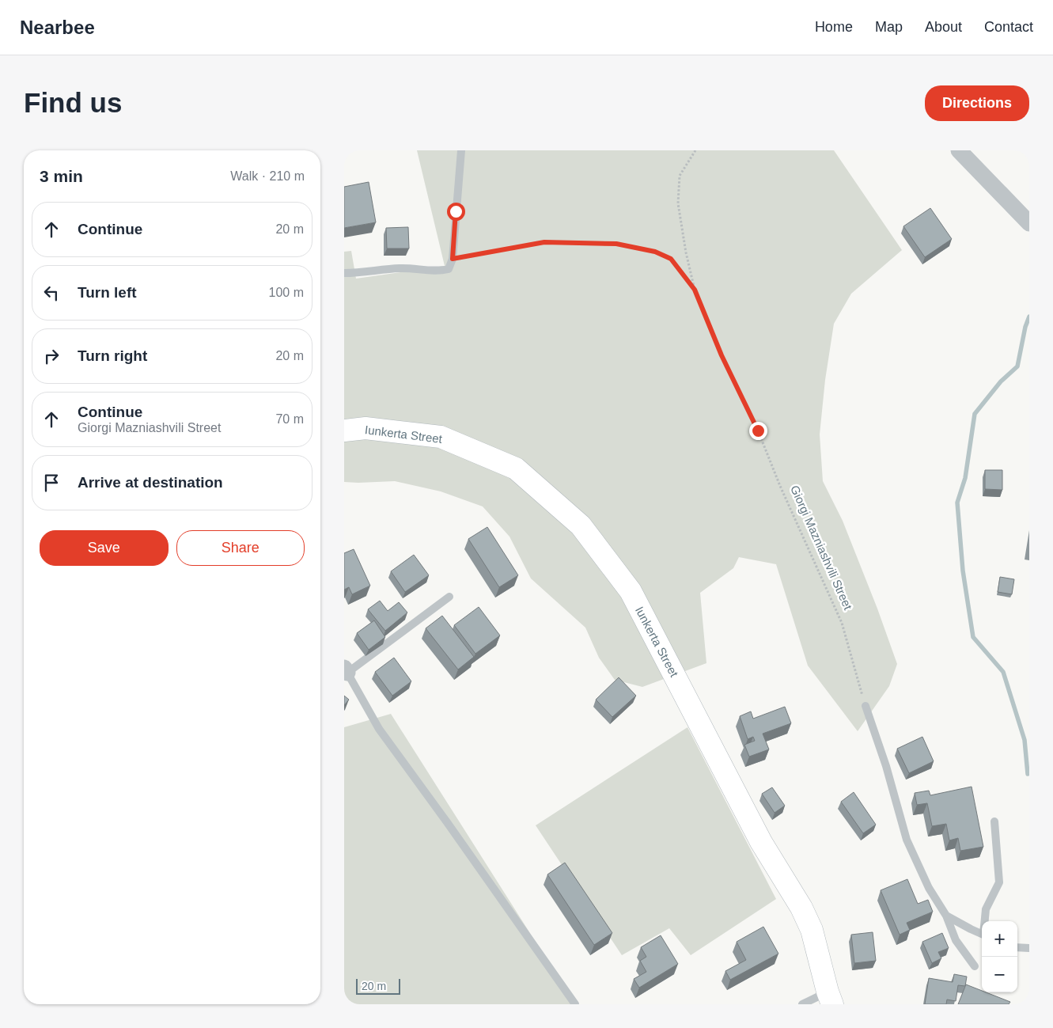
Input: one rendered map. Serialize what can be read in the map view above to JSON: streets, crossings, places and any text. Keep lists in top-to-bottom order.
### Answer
{
  "streets": {
    "main road": ["Iunkerta Street"],
    "path": ["Giorgi Mazniashvili Street"]
  },
  "scale_bar": "20 m",
  "page": {
    "header": "Nearbee",
    "nav": [
      "Home",
      "Map",
      "About",
      "Contact"
    ],
    "buttons": [
      "Directions",
      ["Save", "Share"]
    ],
    "title": "Find us",
    "heading": ["3 min", "Walk · 210 m"],
    "list": [
      ["Continue", "20 m"],
      ["Turn left", "100 m"],
      ["Turn right", "20 m"],
      ["Continue", "Giorgi Mazniashvili Street", "70 m"],
      "Arrive at destination"
    ],
    "map_buttons": ["+", "−"],
    "scale": "20 m"
  }
}
